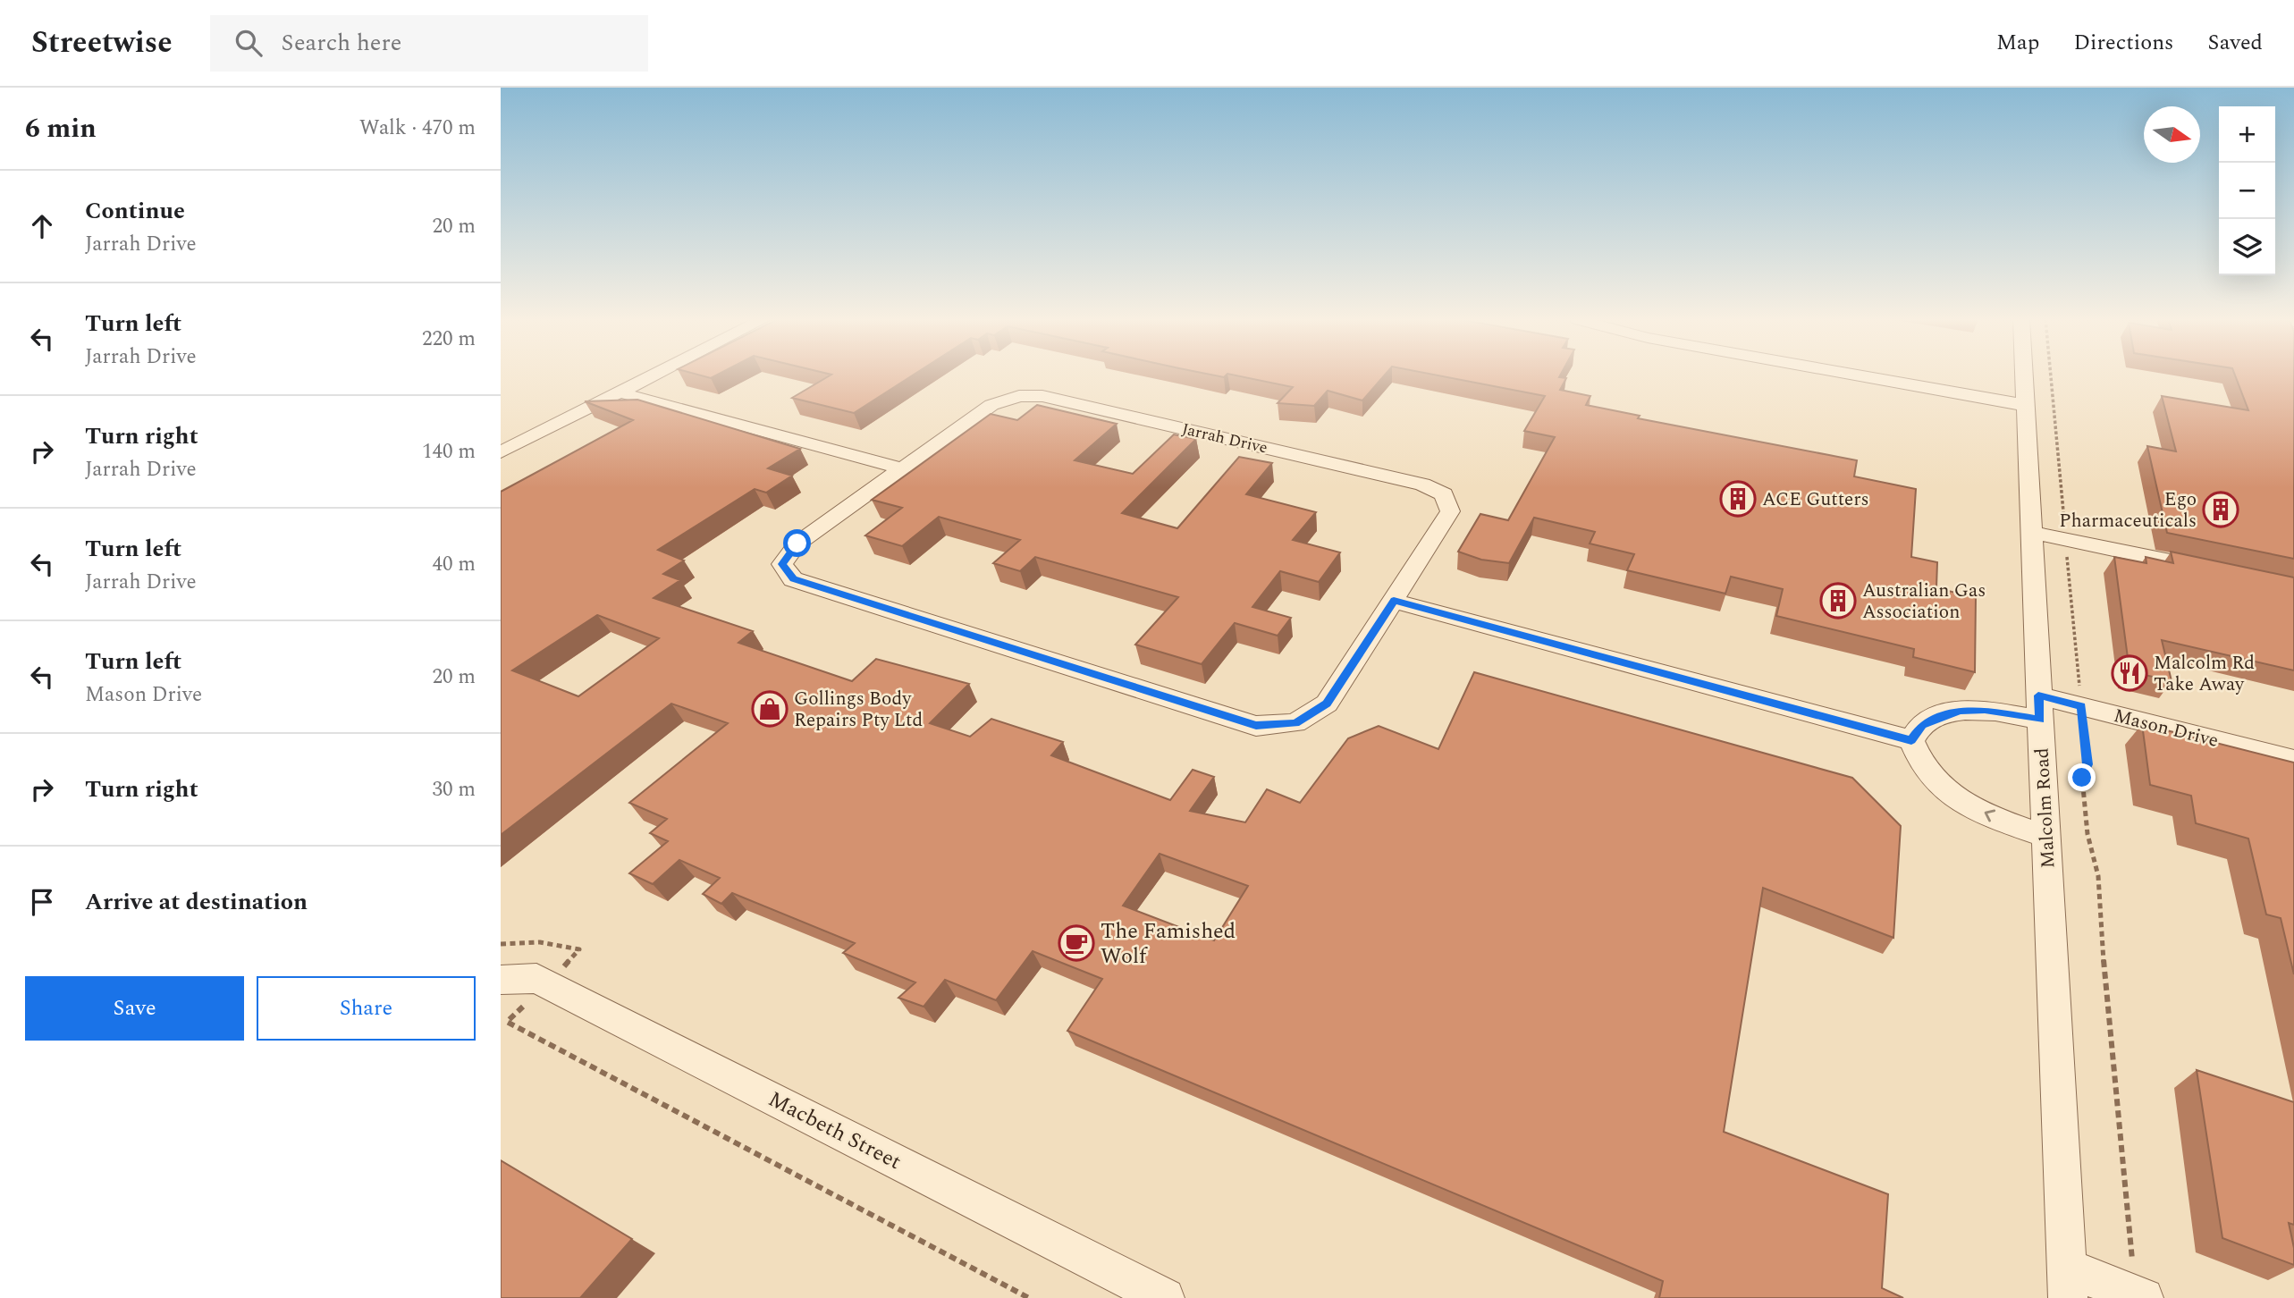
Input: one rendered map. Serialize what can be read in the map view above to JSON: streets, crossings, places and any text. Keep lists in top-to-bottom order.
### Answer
{
  "streets": {
    "street": [
      "Jarrah Drive",
      "Mason Drive",
      "Malcolm Road",
      "Macbeth Street"
    ]
  },
  "crossings": [
    ["Mason Drive", "Malcolm Road"]
  ],
  "places": {
    "building": ["ACE Gutters", "Ego Pharmaceuticals", "Australian Gas Association"],
    "restaurant": ["Malcolm Rd Take Away"],
    "shop": ["Gollings Body Repairs Pty Ltd"],
    "cafe": ["The Famished Wolf"]
  },
  "north": "right",
  "page": {
    "header": "Streetwise",
    "search": "Search here",
    "nav": ["Map", "Directions", "Saved"],
    "heading": ["6 min", "Walk · 470 m"],
    "map_buttons": ["+", "−"],
    "list": [
      ["Continue", "Jarrah Drive", "20 m"],
      ["Turn left", "Jarrah Drive", "220 m"],
      ["Turn right", "Jarrah Drive", "140 m"],
      ["Turn left", "Jarrah Drive", "40 m"],
      ["Turn left", "Mason Drive", "20 m"],
      ["Turn right", "30 m"],
      "Arrive at destination"
    ],
    "buttons": ["Save", "Share"]
  }
}
